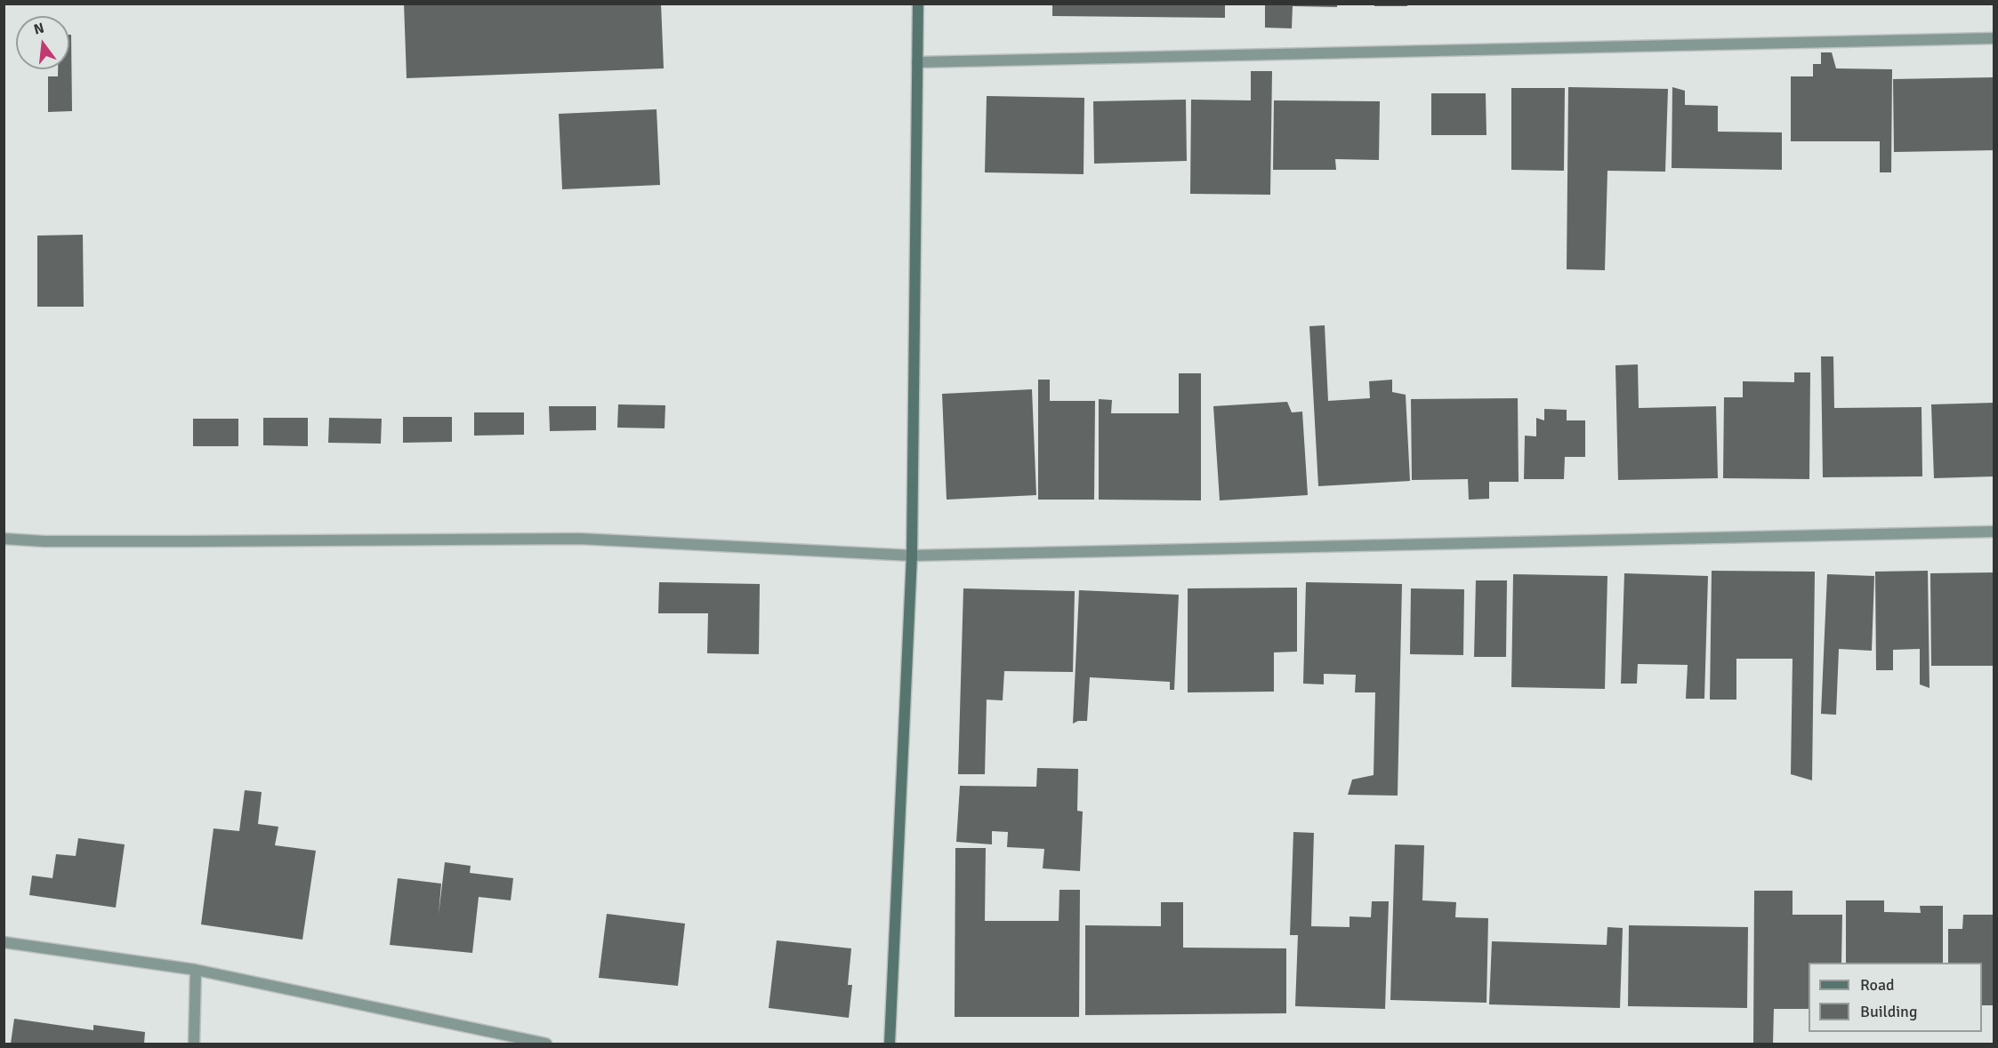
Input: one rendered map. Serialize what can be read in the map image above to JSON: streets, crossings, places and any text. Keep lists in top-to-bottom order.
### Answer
{
  "legend": ["Road", "Building"],
  "north": "top"
}
